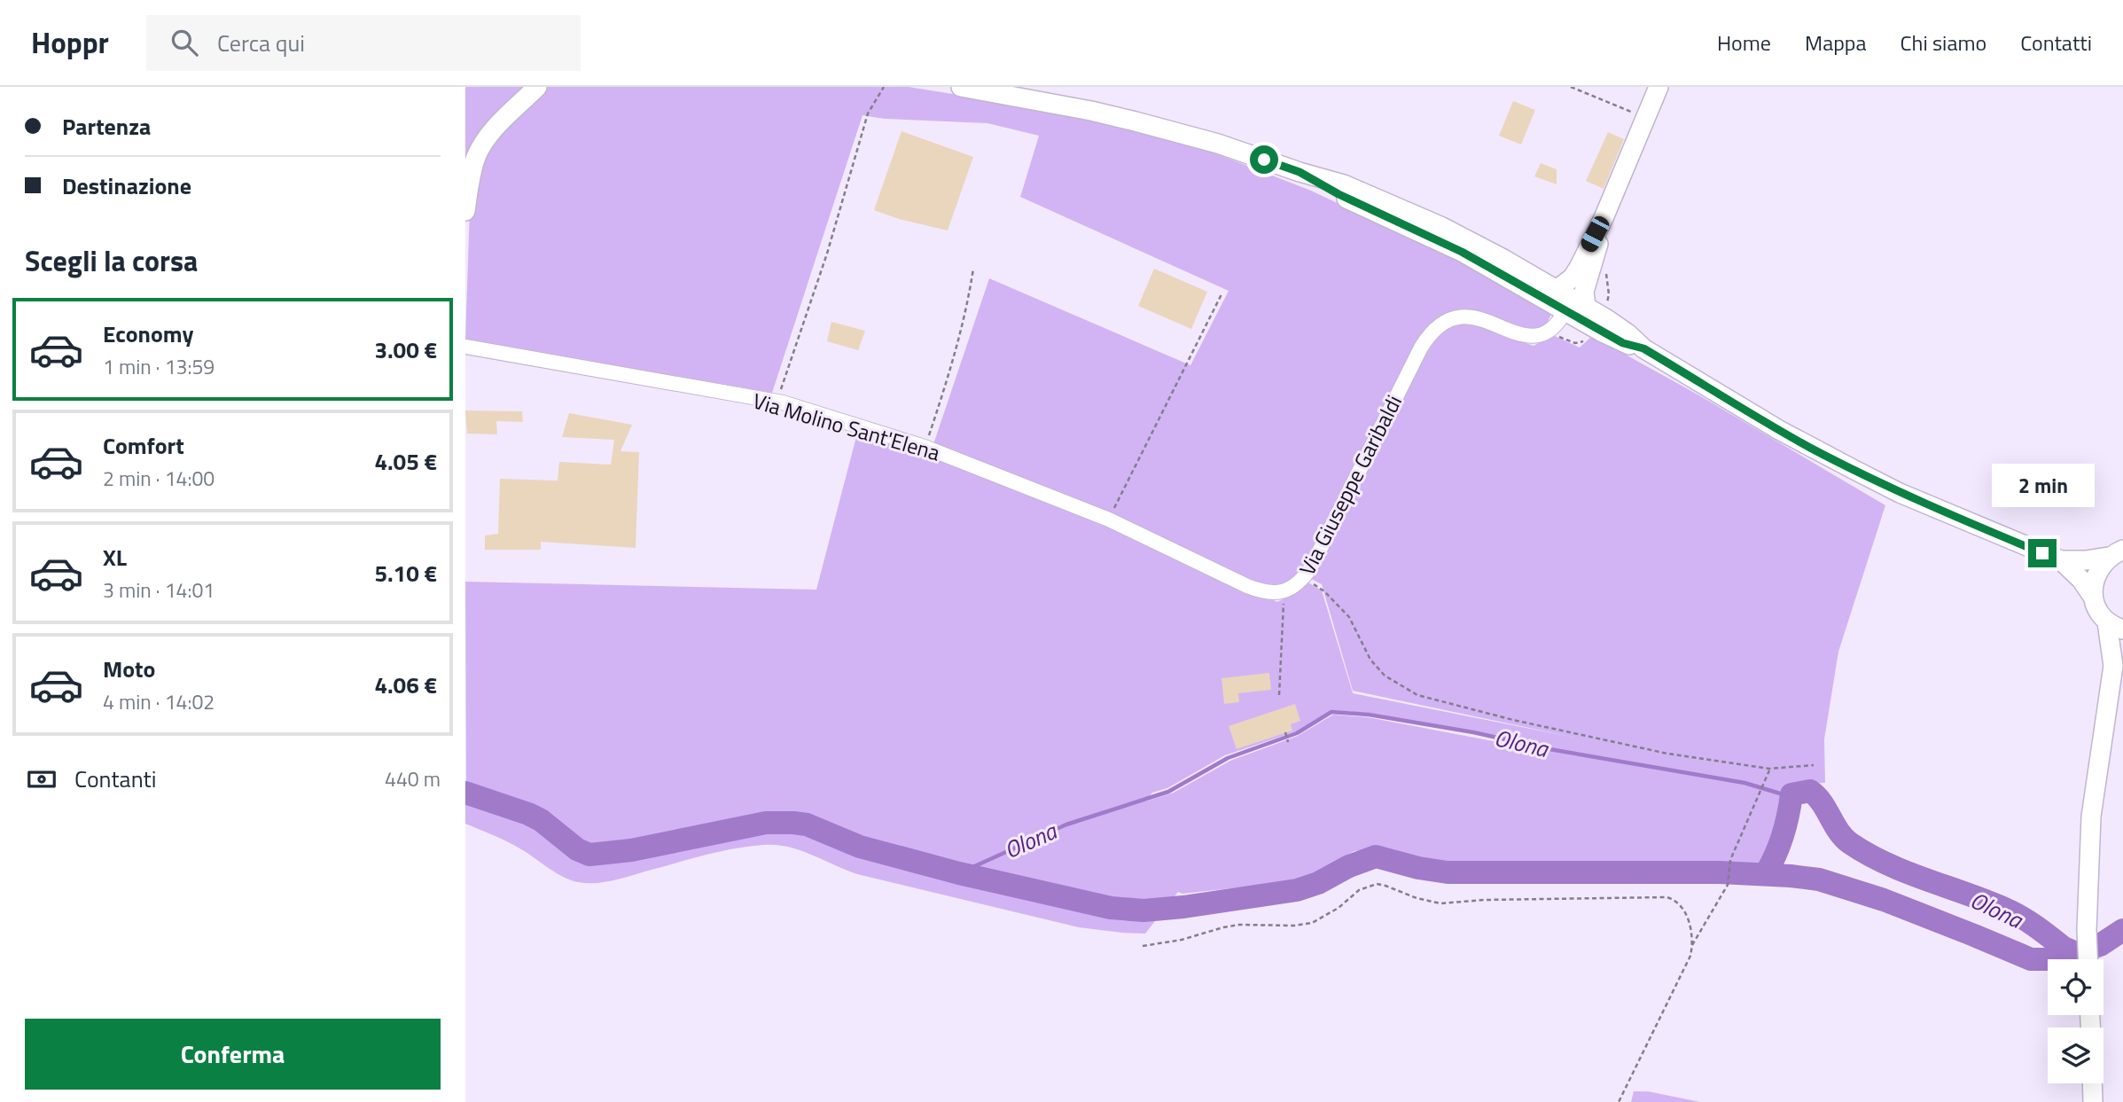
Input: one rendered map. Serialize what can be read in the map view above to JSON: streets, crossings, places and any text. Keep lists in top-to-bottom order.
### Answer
{
  "streets": {
    "street": ["Via Molino Sant'Elena", "Via Giuseppe Garibaldi"]
  },
  "crossings": [
    ["Via Molino Sant'Elena", "Via Giuseppe Garibaldi"]
  ],
  "water": ["Olona"],
  "page": {
    "header": "Hoppr",
    "search": "Cerca qui",
    "nav": [
      "Home",
      "Mappa",
      "Chi siamo",
      "Contatti"
    ],
    "banner": ["Partenza", "Destinazione"],
    "heading": "Scegli la corsa",
    "list": [
      {
        "name": "Economy",
        "note": "1 min · 13:59",
        "value": "3.00 €"
      },
      {
        "name": "Comfort",
        "note": "2 min · 14:00",
        "value": "4.05 €"
      },
      {
        "name": "XL",
        "note": "3 min · 14:01",
        "value": "5.10 €"
      },
      {
        "name": "Moto",
        "note": "4 min · 14:02",
        "value": "4.06 €"
      }
    ],
    "bubble": "2 min",
    "pay": ["Contanti", "440 m"],
    "buttons": "Conferma"
  }
}
